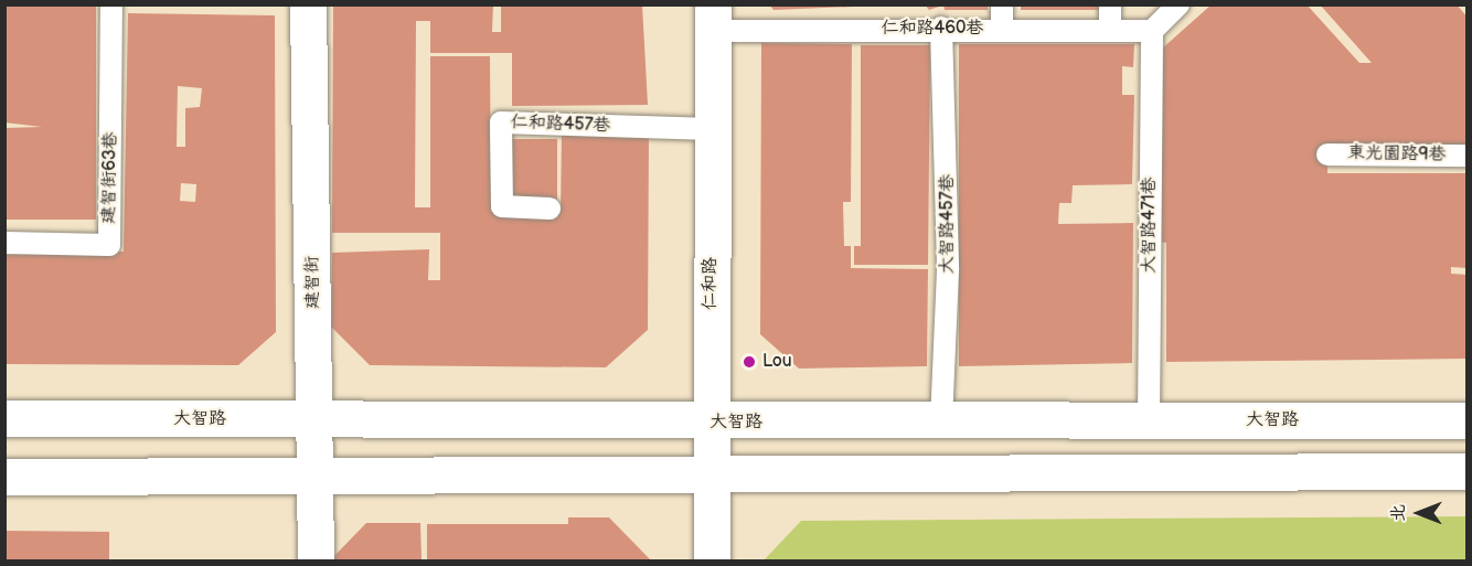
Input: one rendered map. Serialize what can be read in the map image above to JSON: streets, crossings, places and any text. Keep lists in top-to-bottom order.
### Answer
{
  "streets": {
    "street": ["建智街", "仁和路", "大智路"],
    "lane": [
      "仁和路460巷",
      "仁和路457巷",
      "東光園路9巷",
      "建智街63巷",
      "大智路457巷",
      "大智路471巷"
    ]
  },
  "crossings": [
    ["仁和路460巷", "大智路457巷"],
    ["仁和路460巷", "大智路471巷"],
    ["仁和路460巷", "仁和路"],
    ["仁和路457巷", "仁和路"],
    ["大智路457巷", "大智路"],
    ["大智路471巷", "大智路"],
    ["建智街", "大智路"],
    ["仁和路", "大智路"]
  ],
  "places": ["Lou"],
  "north": "left"
}
